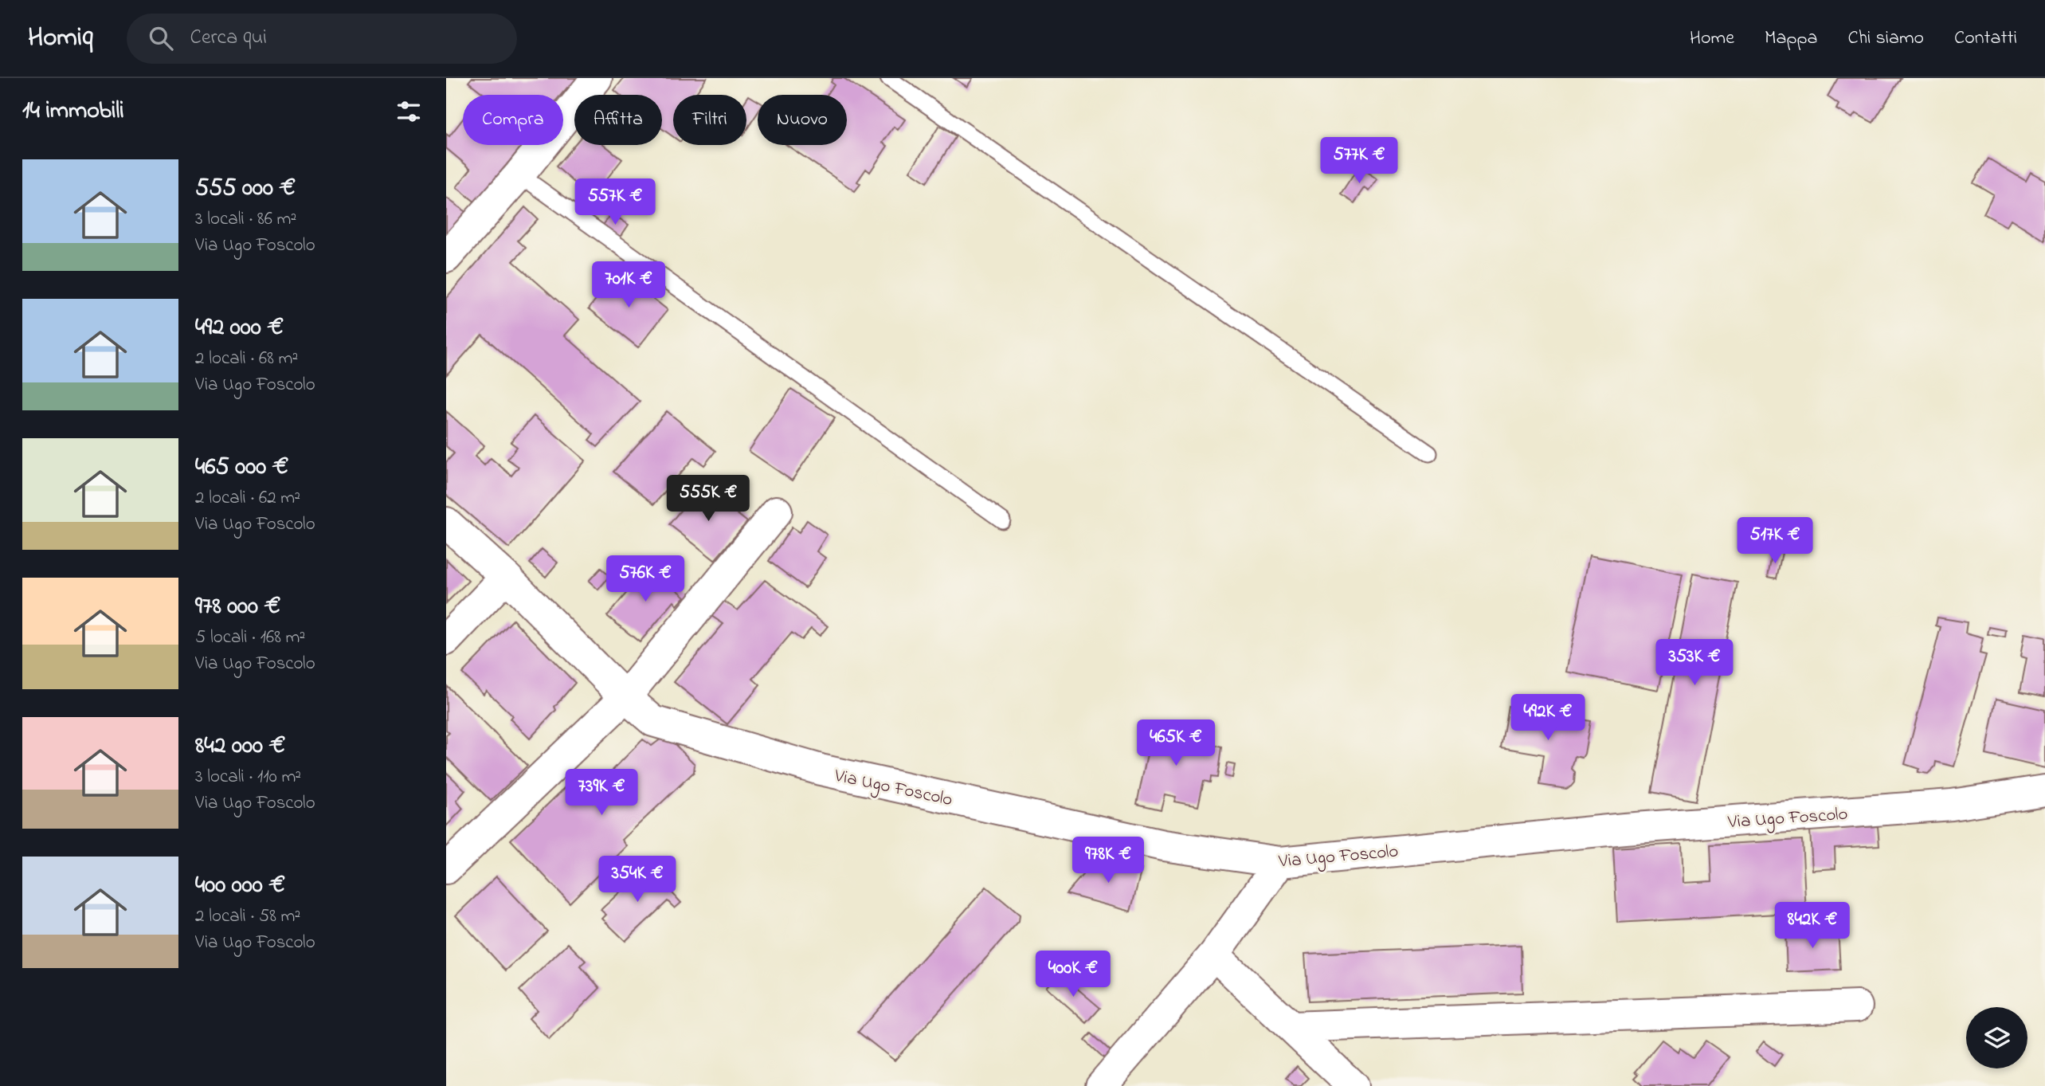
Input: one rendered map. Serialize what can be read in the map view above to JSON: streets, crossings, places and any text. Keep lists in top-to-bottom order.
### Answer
{
  "streets": {
    "street": ["Via Ugo Foscolo"]
  },
  "page": {
    "header": "Homiq",
    "search": "Cerca qui",
    "nav": [
      "Home",
      "Mappa",
      "Chi siamo",
      "Contatti"
    ],
    "heading": "14 immobili",
    "chip": [
      "Compra",
      "Affitta",
      "Filtri",
      "Nuovo"
    ],
    "price": [
      "577K €",
      "557K €",
      "701K €",
      "555K €",
      "517K €",
      "576K €",
      "353K €",
      "492K €",
      "465K €",
      "739K €",
      "978K €",
      "354K €",
      "842K €",
      "400K €"
    ],
    "list": [
      {
        "name": "555 000 €",
        "note": "3 locali · 86 m² · Via Ugo Foscolo"
      },
      {
        "name": "492 000 €",
        "note": "2 locali · 68 m² · Via Ugo Foscolo"
      },
      {
        "name": "465 000 €",
        "note": "2 locali · 62 m² · Via Ugo Foscolo"
      },
      {
        "name": "978 000 €",
        "note": "5 locali · 168 m² · Via Ugo Foscolo"
      },
      {
        "name": "842 000 €",
        "note": "3 locali · 110 m² · Via Ugo Foscolo"
      },
      {
        "name": "400 000 €",
        "note": "2 locali · 58 m² · Via Ugo Foscolo"
      }
    ]
  }
}
